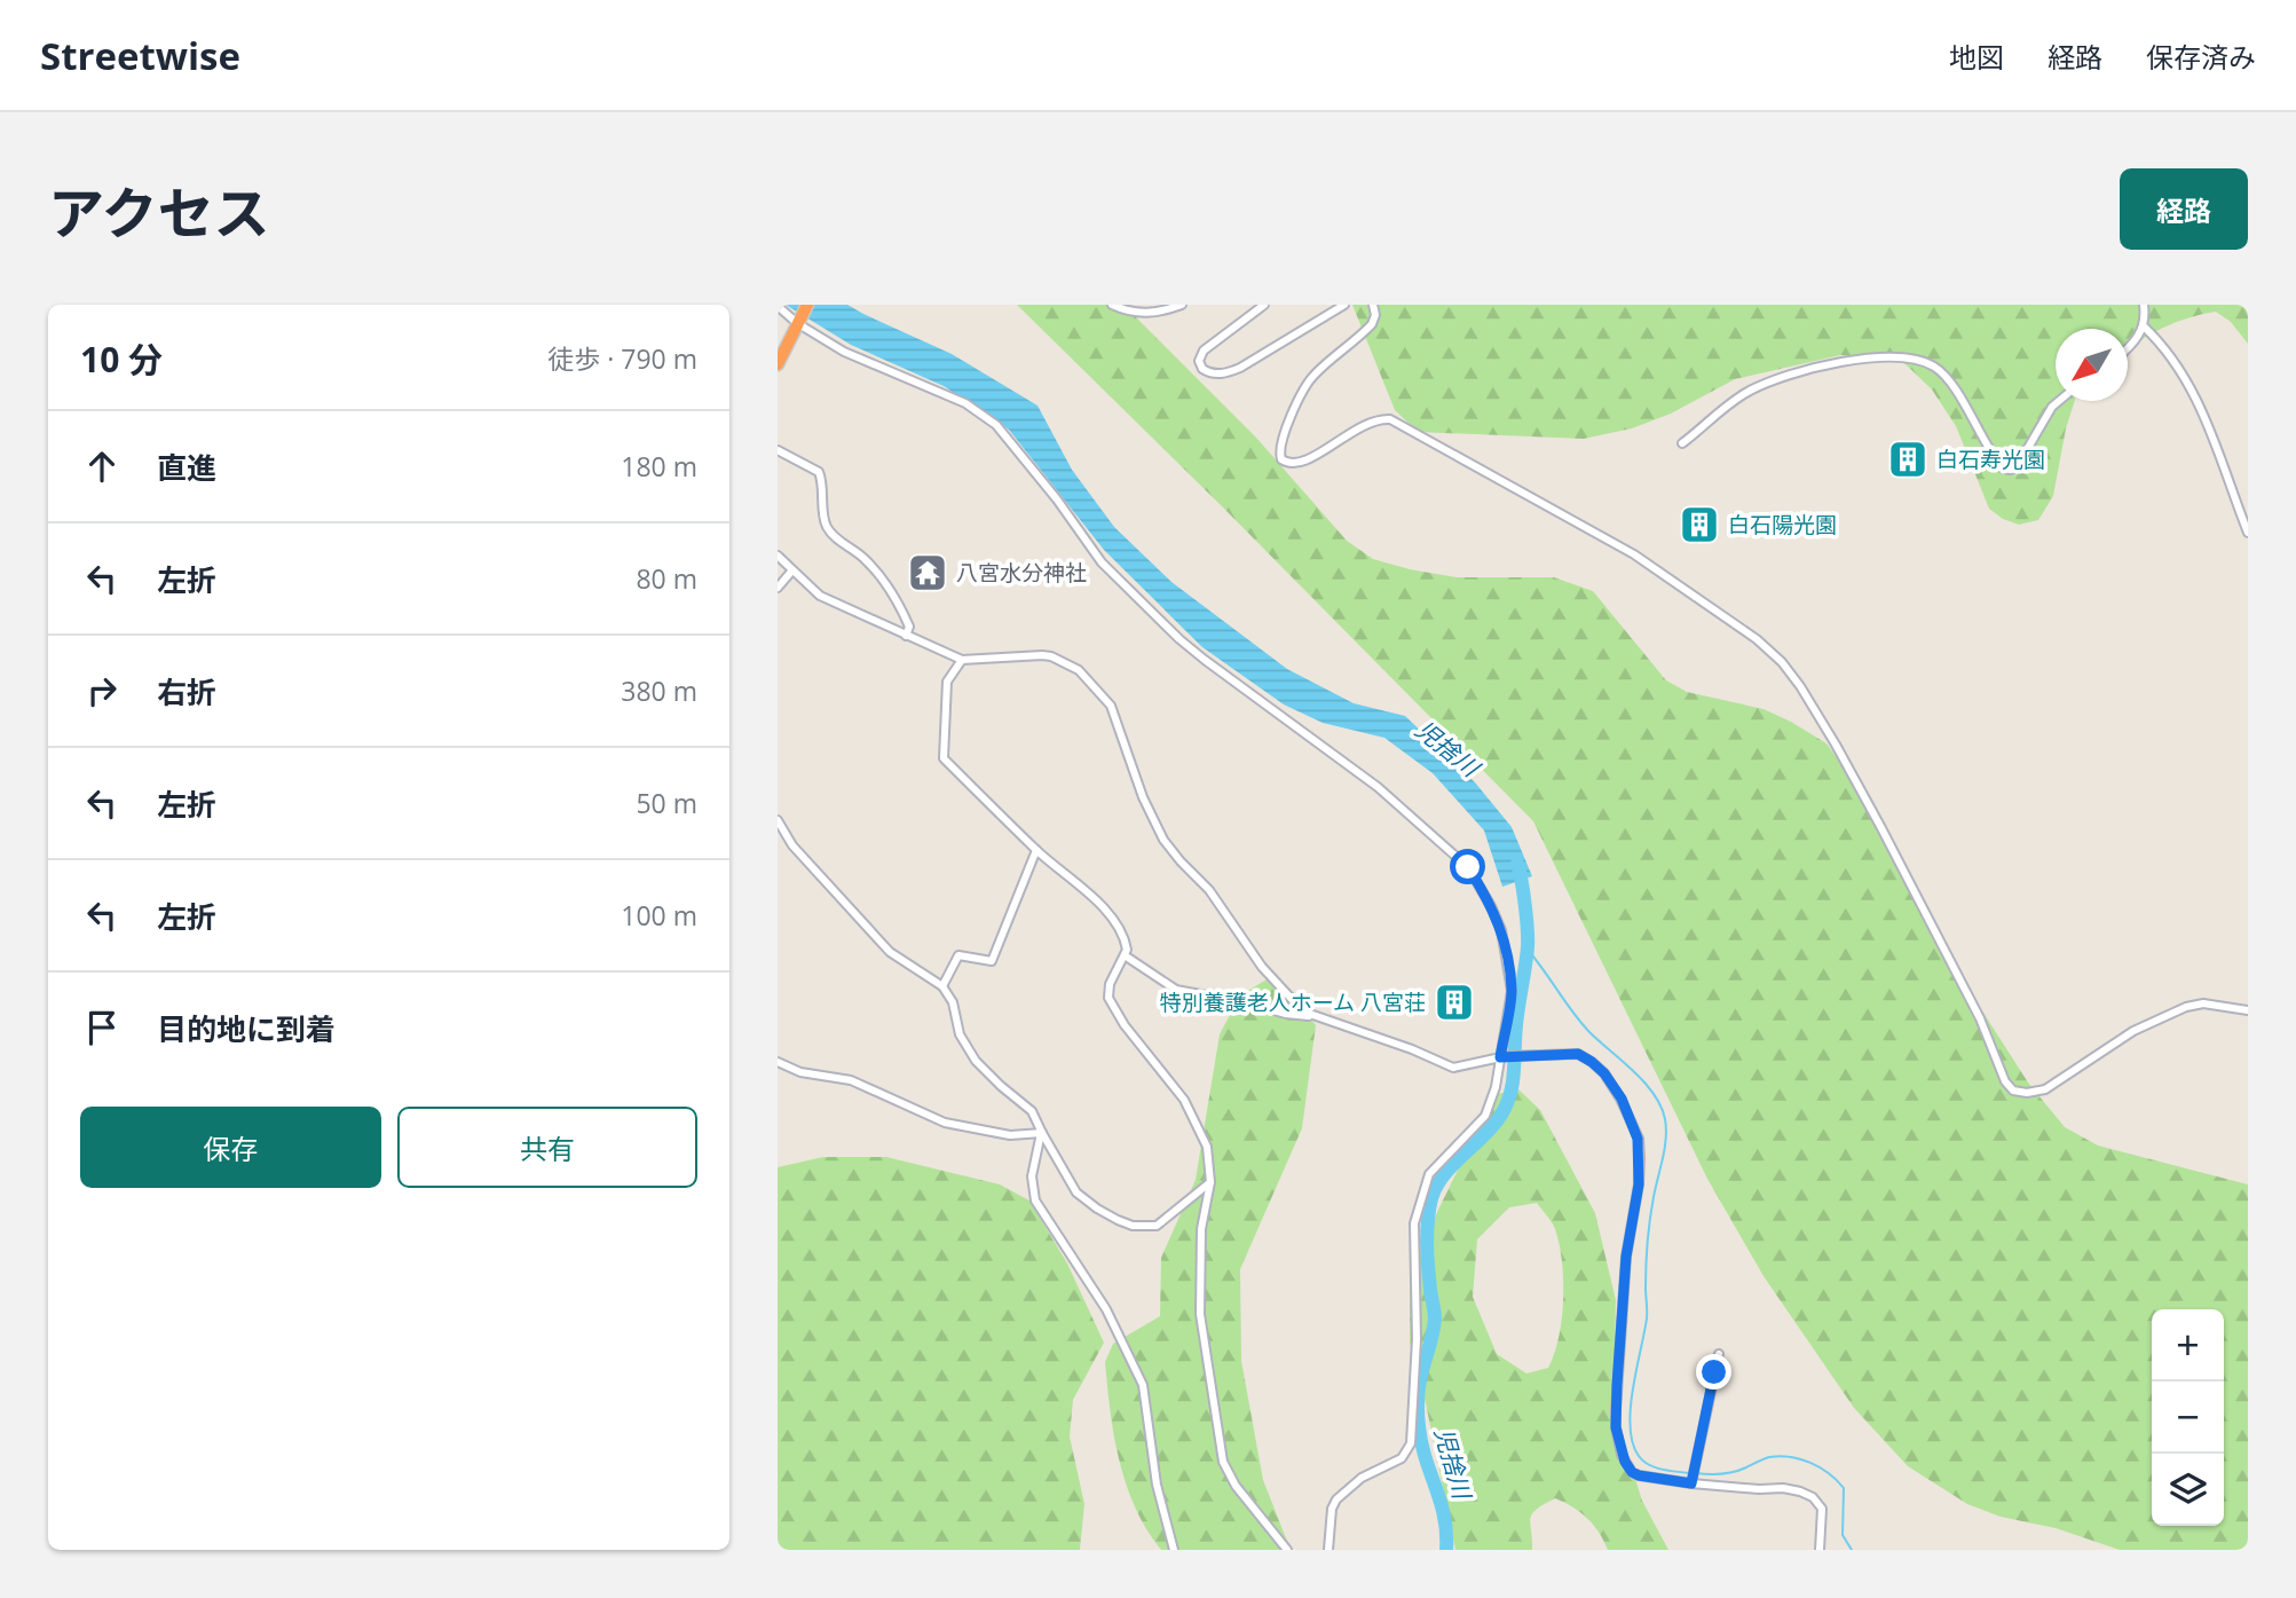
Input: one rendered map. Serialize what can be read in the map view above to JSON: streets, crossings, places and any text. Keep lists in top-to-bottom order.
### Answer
{
  "water": ["児捨川"],
  "places": {
    "building": ["白石寿光園", "白石陽光園", "特別養護老人ホーム 八宮荘"],
    "temple": ["八宮水分神社"]
  },
  "north": "bottom left",
  "page": {
    "header": "Streetwise",
    "nav": ["地図", "経路", "保存済み"],
    "title": "アクセス",
    "buttons": [
      "経路",
      ["保存", "共有"]
    ],
    "heading": ["10 分", "徒歩 · 790 m"],
    "list": [
      ["直進", "180 m"],
      ["左折", "80 m"],
      ["右折", "380 m"],
      ["左折", "50 m"],
      ["左折", "100 m"],
      "目的地に到着"
    ],
    "map_buttons": ["+", "−"]
  }
}
